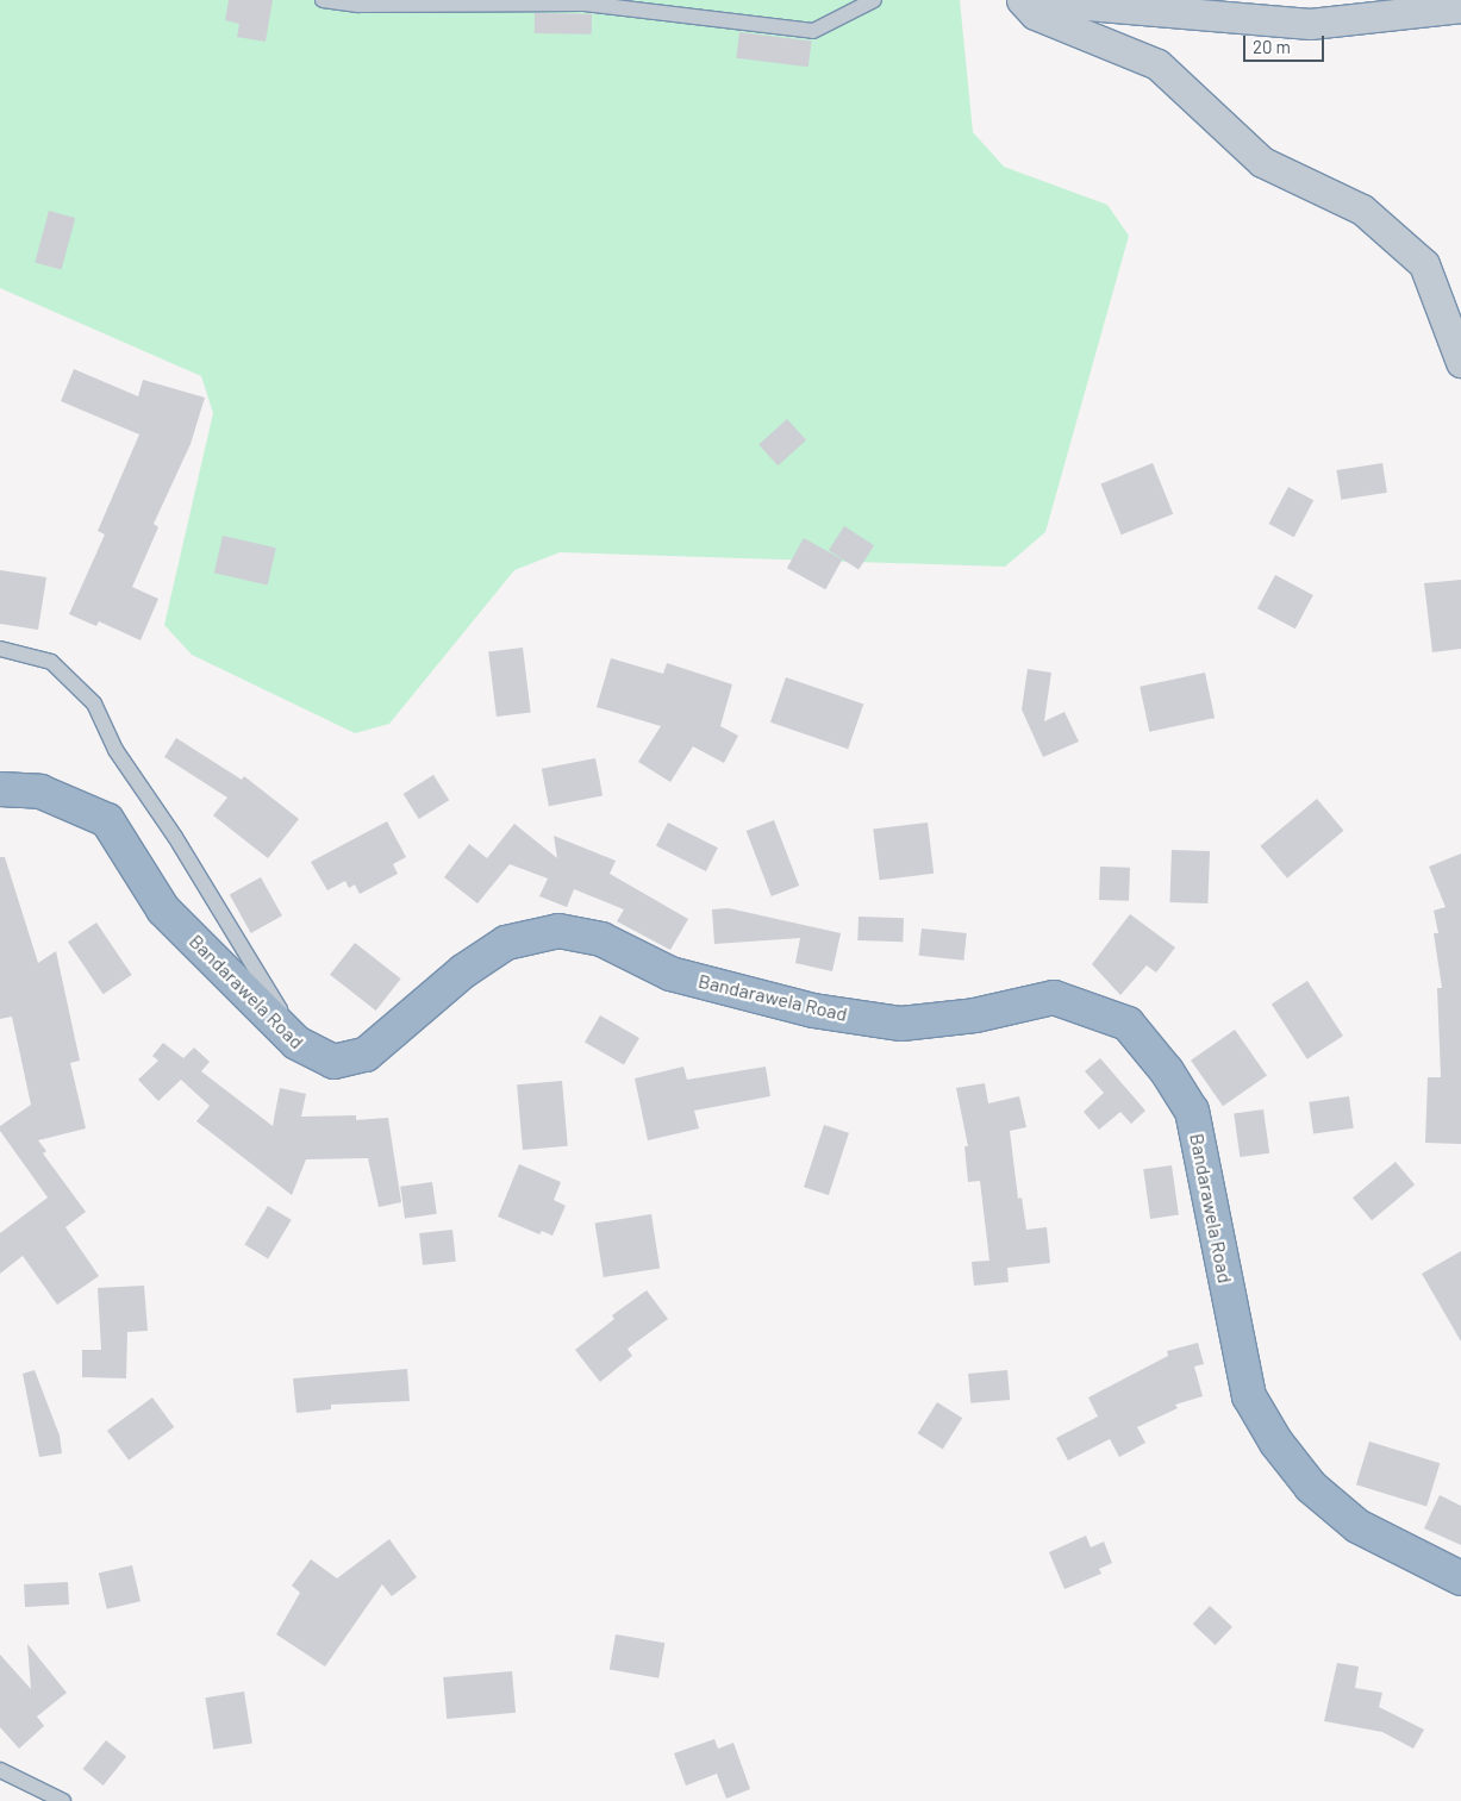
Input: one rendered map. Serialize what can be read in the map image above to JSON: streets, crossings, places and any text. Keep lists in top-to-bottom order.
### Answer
{
  "streets": {
    "highway": ["Bandarawela Road"]
  },
  "scale_bar": "20 m"
}
